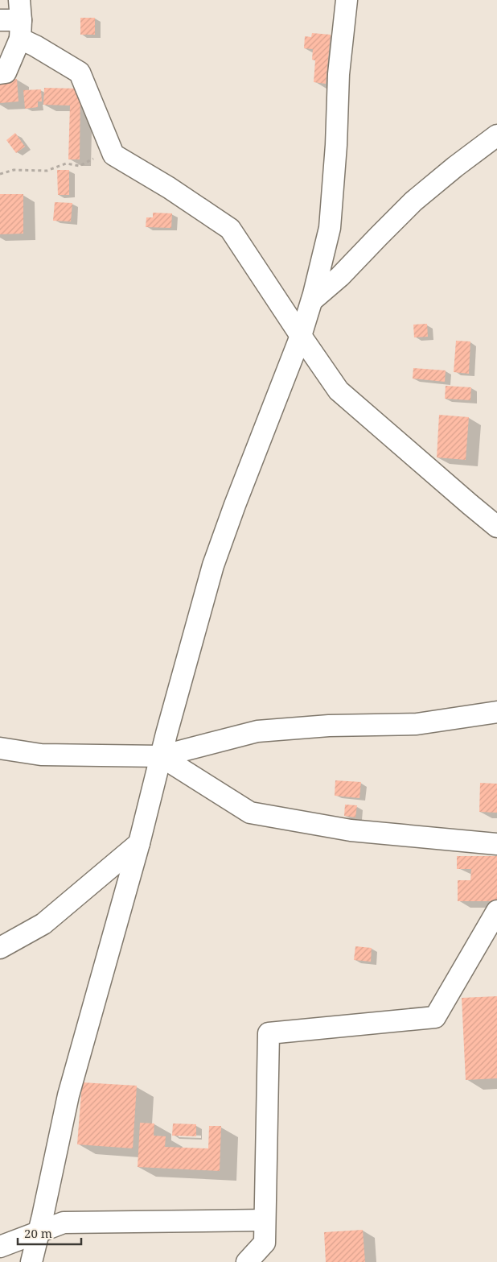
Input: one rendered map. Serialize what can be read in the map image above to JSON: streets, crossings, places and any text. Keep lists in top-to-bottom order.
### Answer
{
  "scale_bar": "20 m"
}
